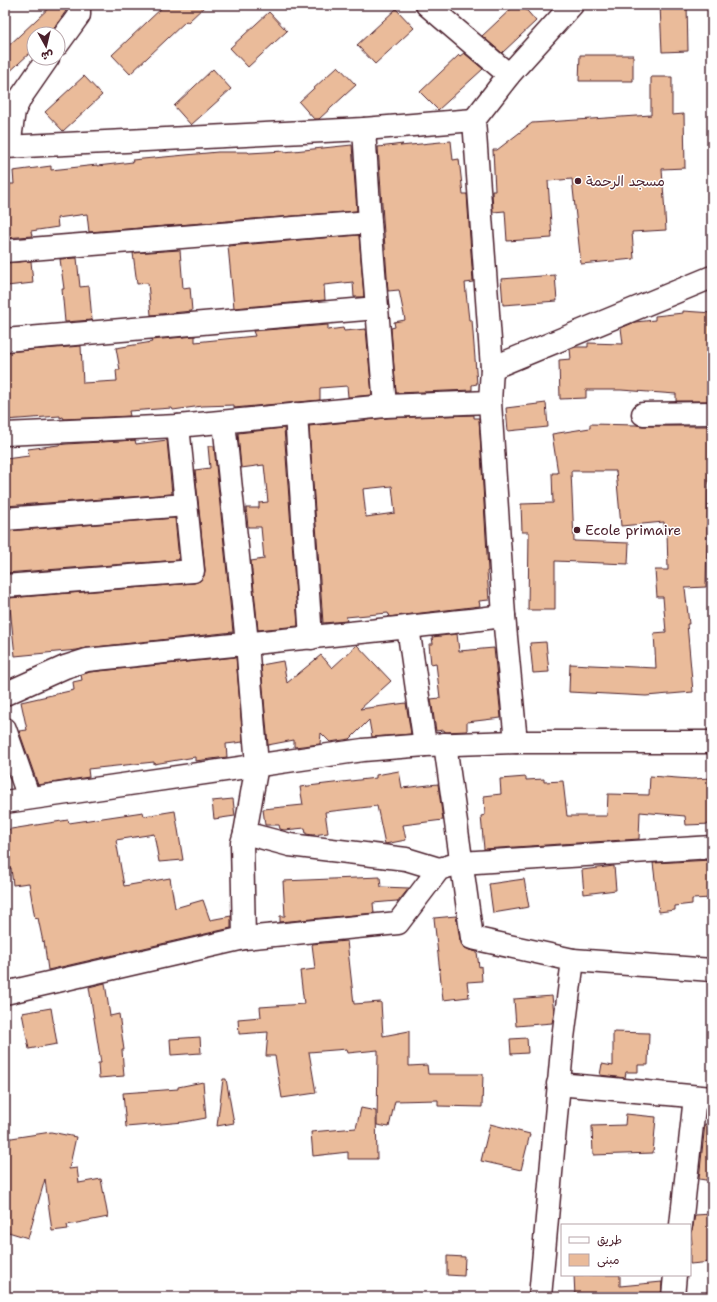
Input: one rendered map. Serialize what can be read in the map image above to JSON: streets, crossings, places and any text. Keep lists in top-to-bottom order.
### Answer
{
  "places": ["مسجد الرحمة", "Ecole primaire"],
  "legend": ["طريق", "مبنى"],
  "north": "bottom"
}
